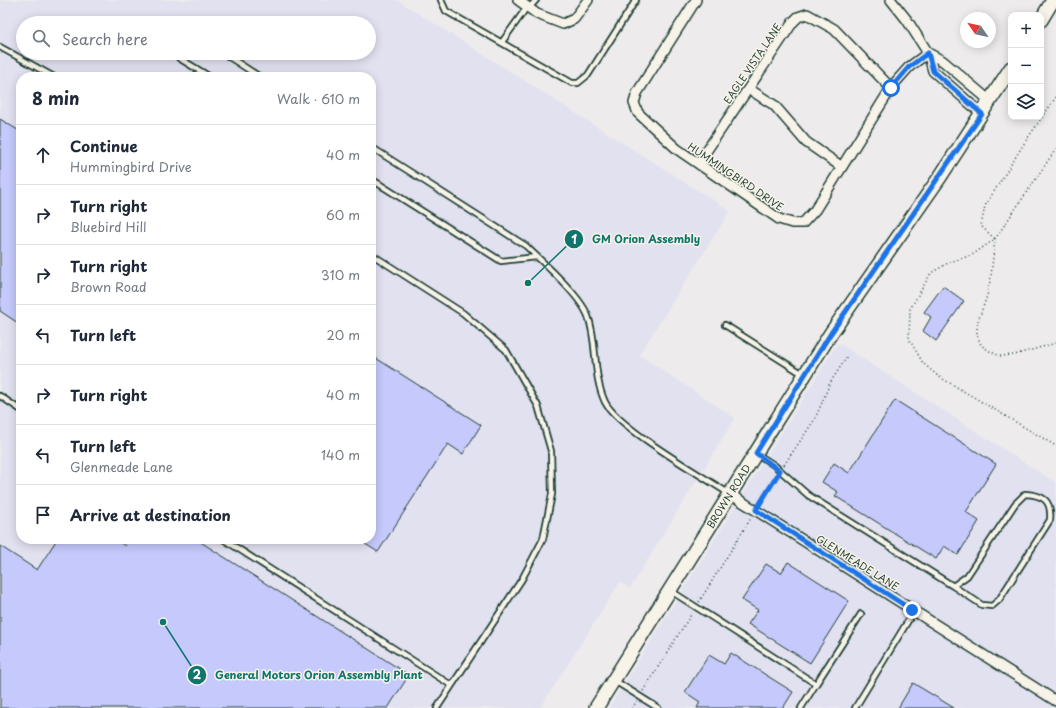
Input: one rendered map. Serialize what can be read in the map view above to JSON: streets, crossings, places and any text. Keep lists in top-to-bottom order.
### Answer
{
  "streets": {
    "main road": ["BROWN ROAD"],
    "street": ["EAGLE VISTA LANE", "HUMMINGBIRD DRIVE", "GLENMEADE LANE"]
  },
  "crossings": [
    ["EAGLE VISTA LANE", "HUMMINGBIRD DRIVE"],
    ["BROWN ROAD", "GLENMEADE LANE"]
  ],
  "places": ["GM Orion Assembly", "General Motors Orion Assembly Plant"],
  "north": "top left",
  "page": {
    "map_buttons": ["+", "−"],
    "search": "Search here",
    "heading": ["8 min", "Walk · 610 m"],
    "list": [
      ["Continue", "Hummingbird Drive", "40 m"],
      ["Turn right", "Bluebird Hill", "60 m"],
      ["Turn right", "Brown Road", "310 m"],
      ["Turn left", "20 m"],
      ["Turn right", "40 m"],
      ["Turn left", "Glenmeade Lane", "140 m"],
      "Arrive at destination"
    ]
  }
}
